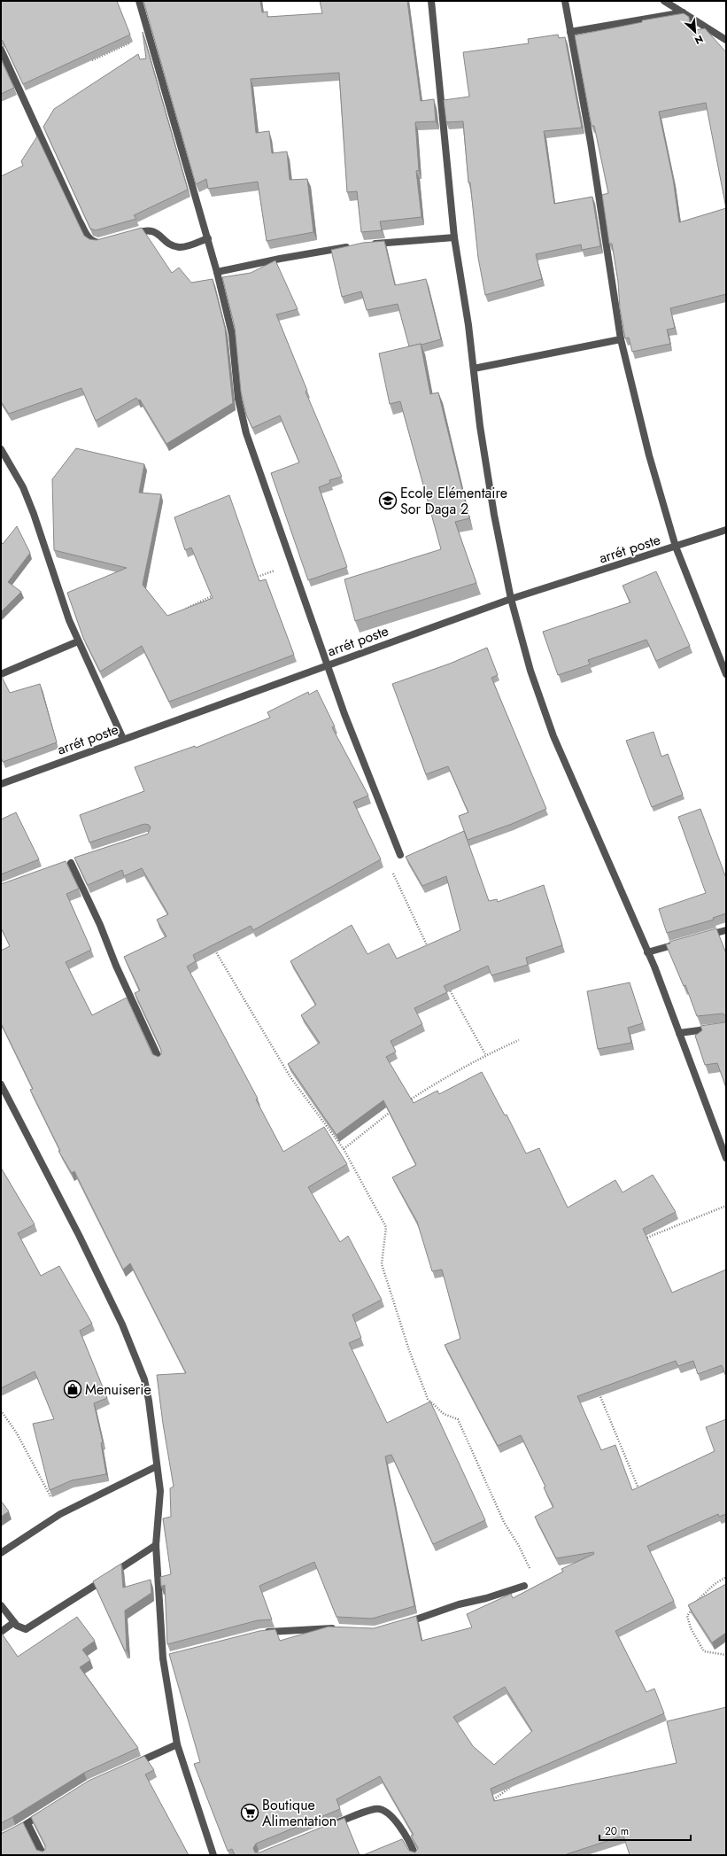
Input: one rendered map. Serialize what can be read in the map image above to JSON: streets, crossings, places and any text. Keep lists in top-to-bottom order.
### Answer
{
  "streets": {
    "street": ["arrét poste"]
  },
  "places": {
    "school or university": ["Ecole Elémentaire Sor Daga 2"],
    "shop": ["Menuiserie"],
    "supermarket": ["Boutique Alimentation"]
  },
  "scale_bar": "20 m",
  "north": "bottom right"
}
